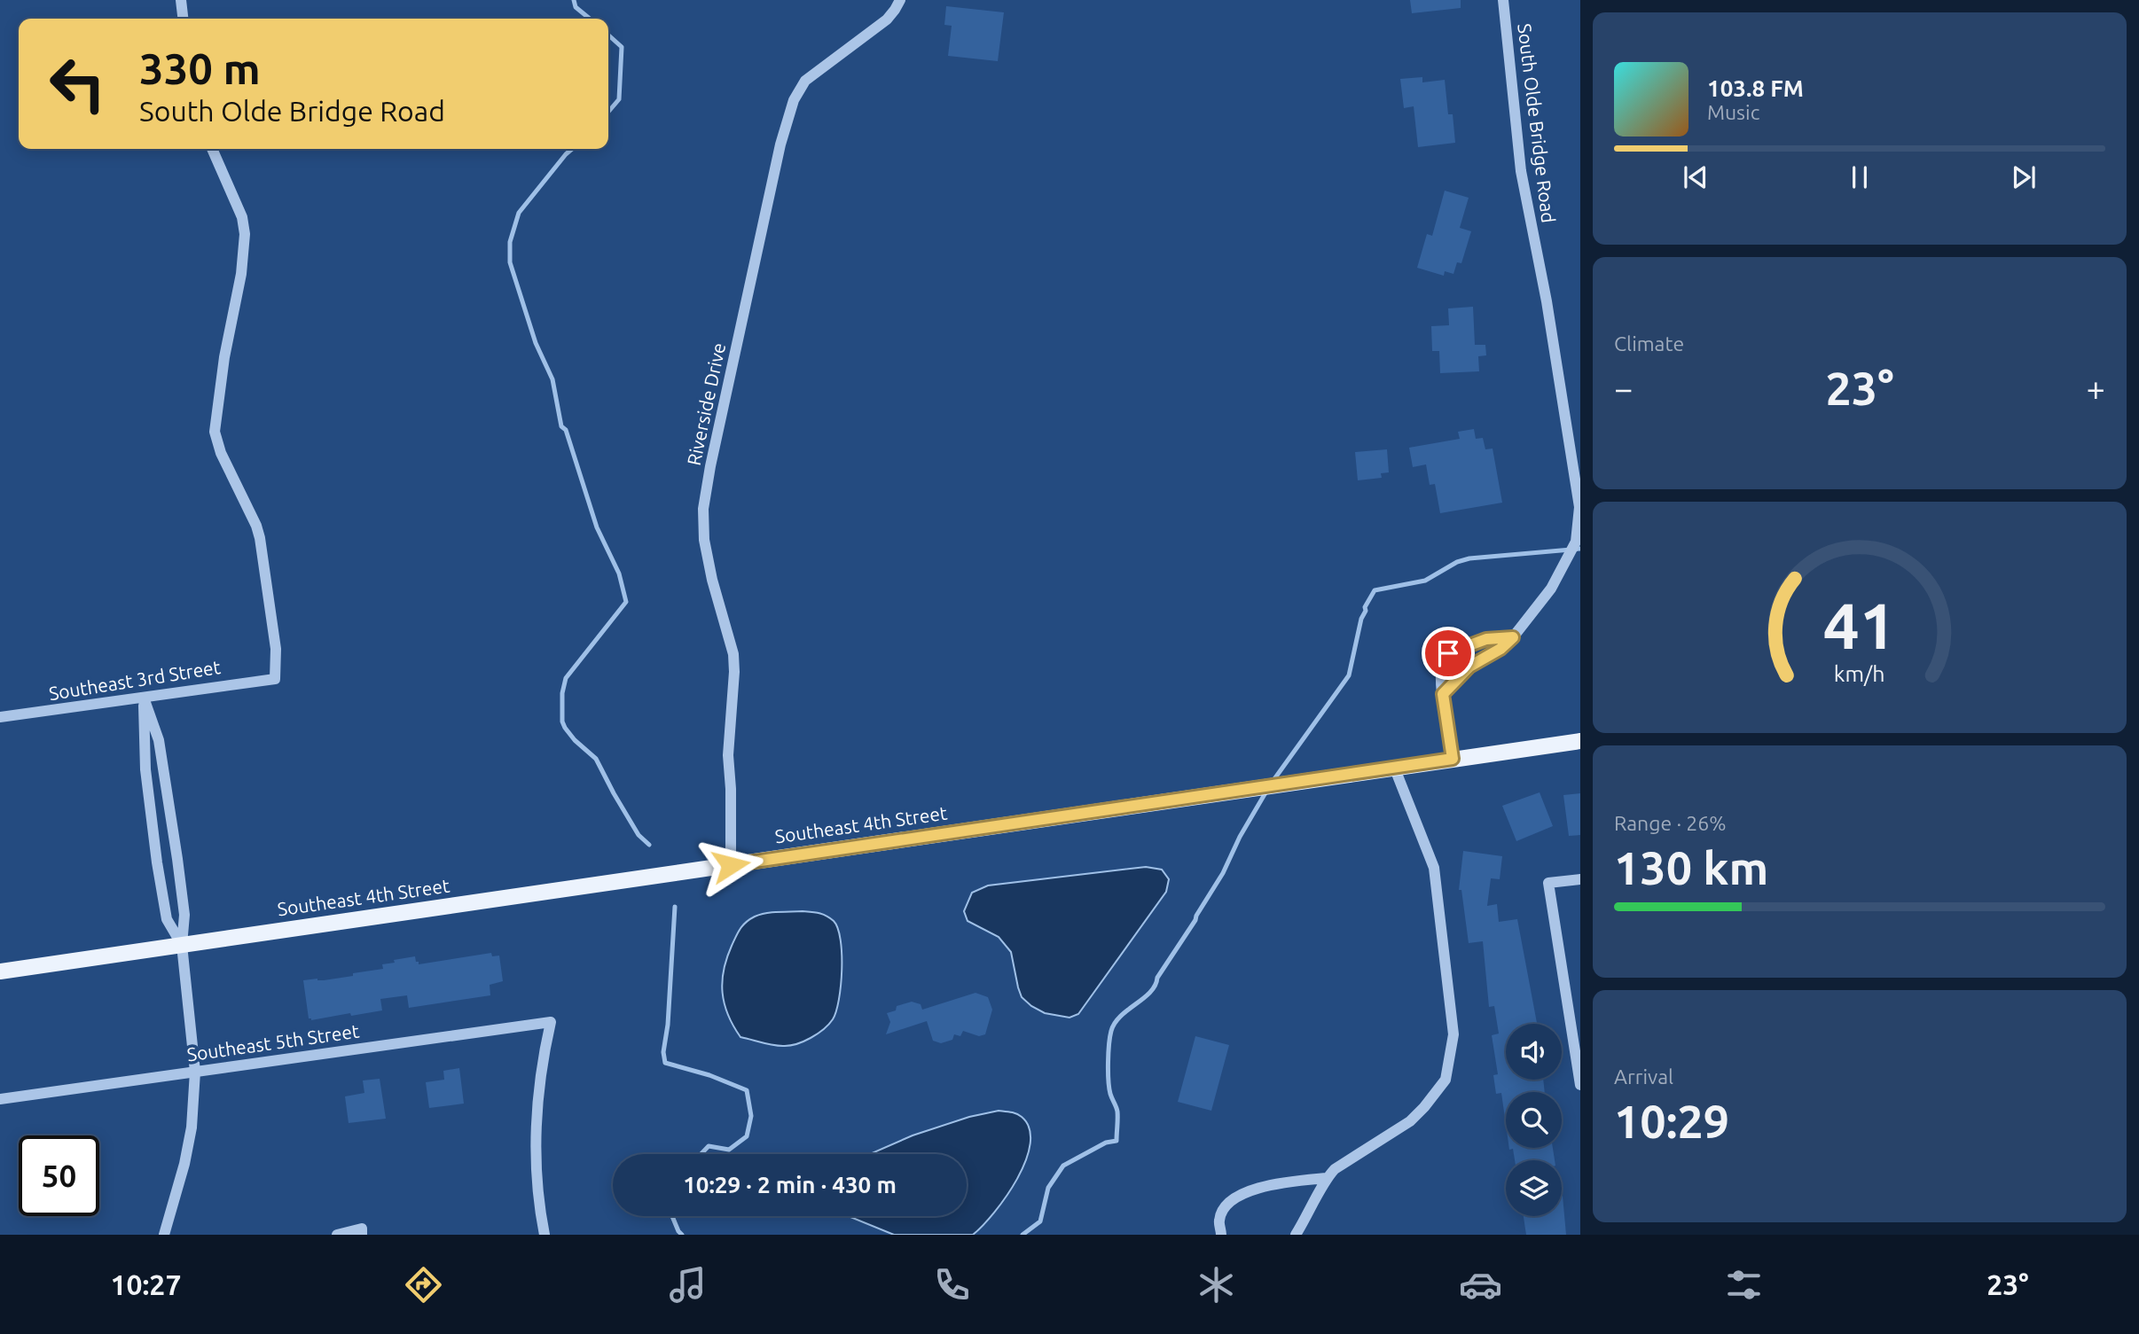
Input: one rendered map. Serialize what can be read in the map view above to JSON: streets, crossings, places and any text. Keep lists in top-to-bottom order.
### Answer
{
  "streets": {
    "main road": ["Southeast 4th Street"],
    "street": [
      "South Olde Bridge Road",
      "Riverside Drive",
      "Southeast 3rd Street",
      "Southeast 5th Street"
    ]
  },
  "crossings": [
    ["Riverside Drive", "Southeast 4th Street"]
  ],
  "page": {
    "turn": ["330 m", "South Olde Bridge Road"],
    "song": ["103.8 FM", "Music"],
    "tile": [
      "Climate",
      ["Range · 26%", "130 km"],
      ["Arrival", "10:29"]
    ],
    "heat": ["−", "23°", "+"],
    "limit": "50",
    "trip": "10:29 · 2 min · 430 m",
    "tabs": ["10:27", "23°"],
    "gauge": ["41", "km/h"]
  }
}
